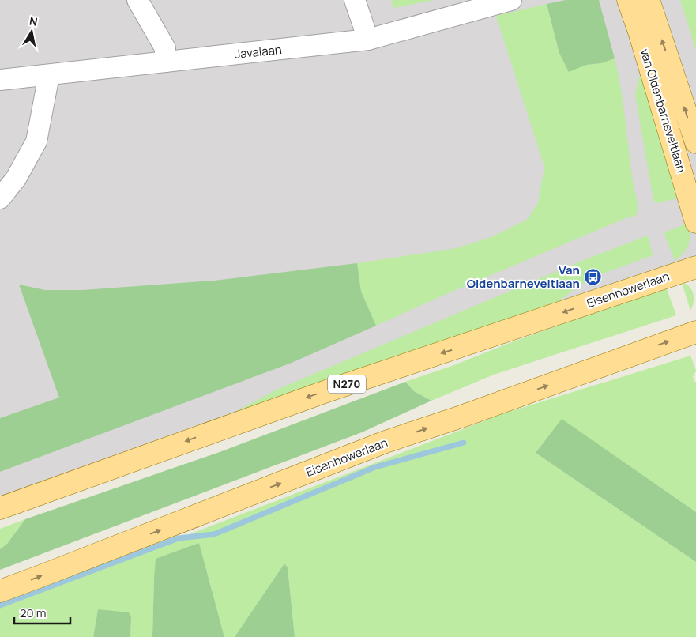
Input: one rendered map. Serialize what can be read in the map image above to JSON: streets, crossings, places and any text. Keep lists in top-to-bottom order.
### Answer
{
  "streets": {
    "main road": ["van Oldenbarneveltlaan", "Eisenhowerlaan", "N270"],
    "street": ["Javalaan"]
  },
  "places": {
    "bus stop": ["Van Oldenbarneveltlaan"]
  },
  "scale_bar": "20 m",
  "north": "top"
}
